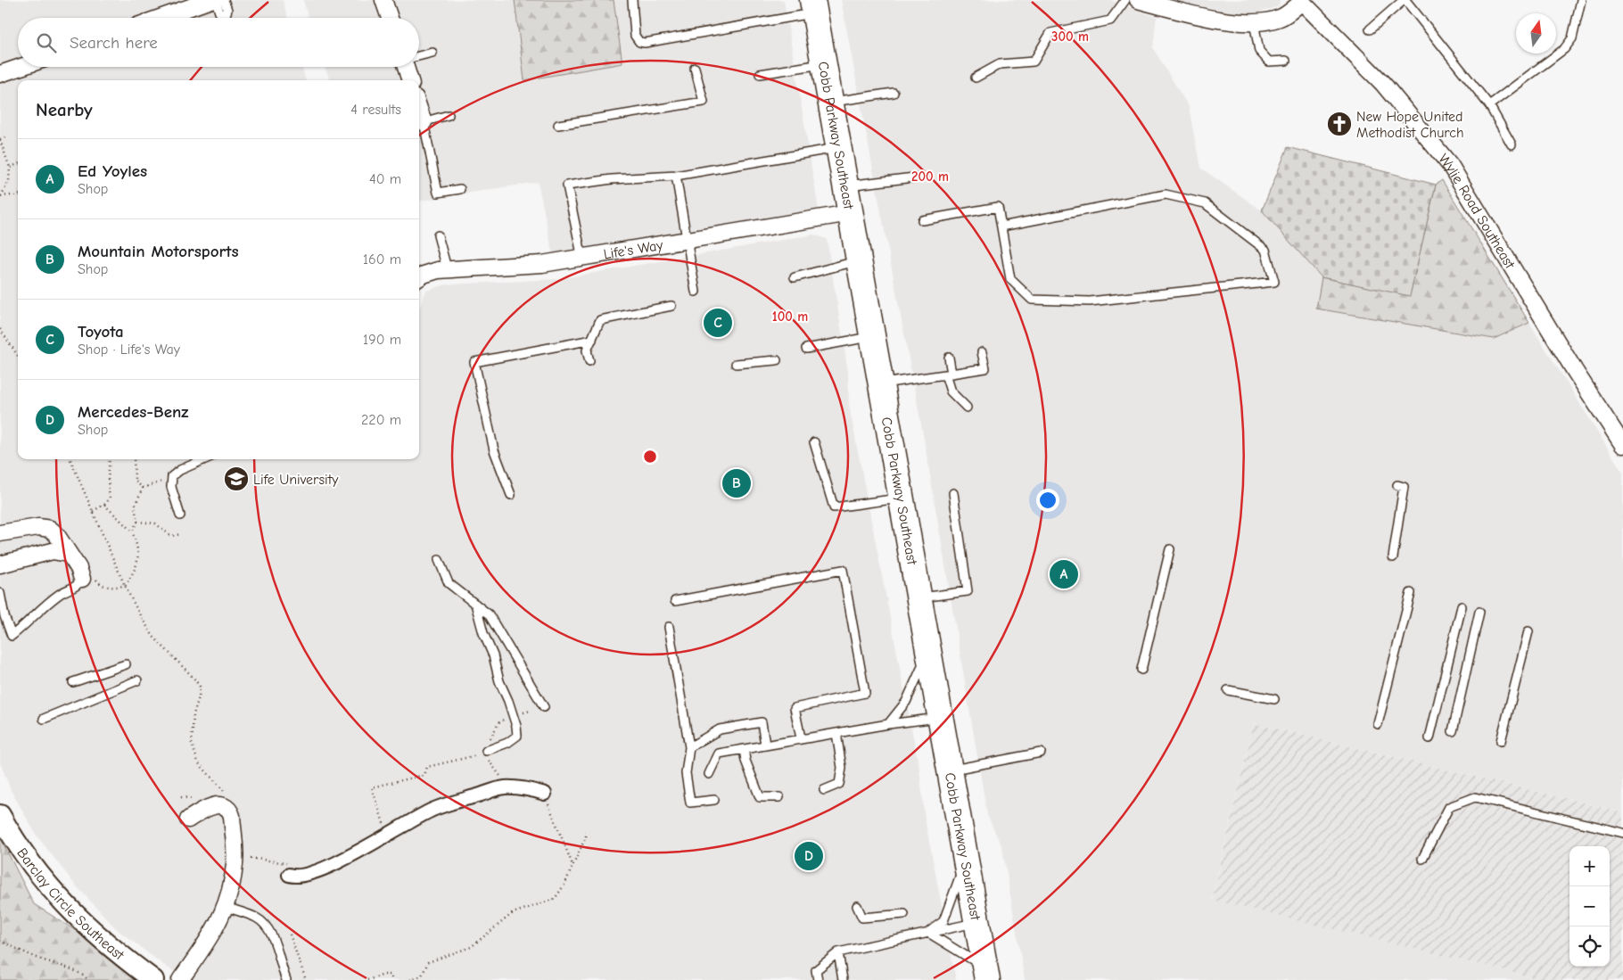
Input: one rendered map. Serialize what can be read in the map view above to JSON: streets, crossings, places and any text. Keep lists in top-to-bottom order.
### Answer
{
  "streets": {
    "main road": ["Cobb Parkway Southeast"],
    "street": ["Wylie Road Southeast", "Life's Way", "Barclay Circle Southeast"]
  },
  "crossings": [
    ["Cobb Parkway Southeast", "Life's Way"]
  ],
  "places": {
    "church": ["New Hope United Methodist Church"],
    "school or university": ["Life University"]
  },
  "north": "top",
  "page": {
    "search": "Search here",
    "heading": ["Nearby", "4 results"],
    "list": [
      {
        "mark": "A",
        "name": "Ed Yoyles",
        "note": "Shop",
        "value": "40 m"
      },
      {
        "mark": "B",
        "name": "Mountain Motorsports",
        "note": "Shop",
        "value": "160 m"
      },
      {
        "mark": "C",
        "name": "Toyota",
        "note": "Shop · Life's Way",
        "value": "190 m"
      },
      {
        "mark": "D",
        "name": "Mercedes-Benz",
        "note": "Shop",
        "value": "220 m"
      }
    ],
    "pins": [
      "C",
      "B",
      "A",
      "D"
    ],
    "map_buttons": ["+", "−"]
  },
  "rings": ["300 m", "200 m", "100 m"]
}
